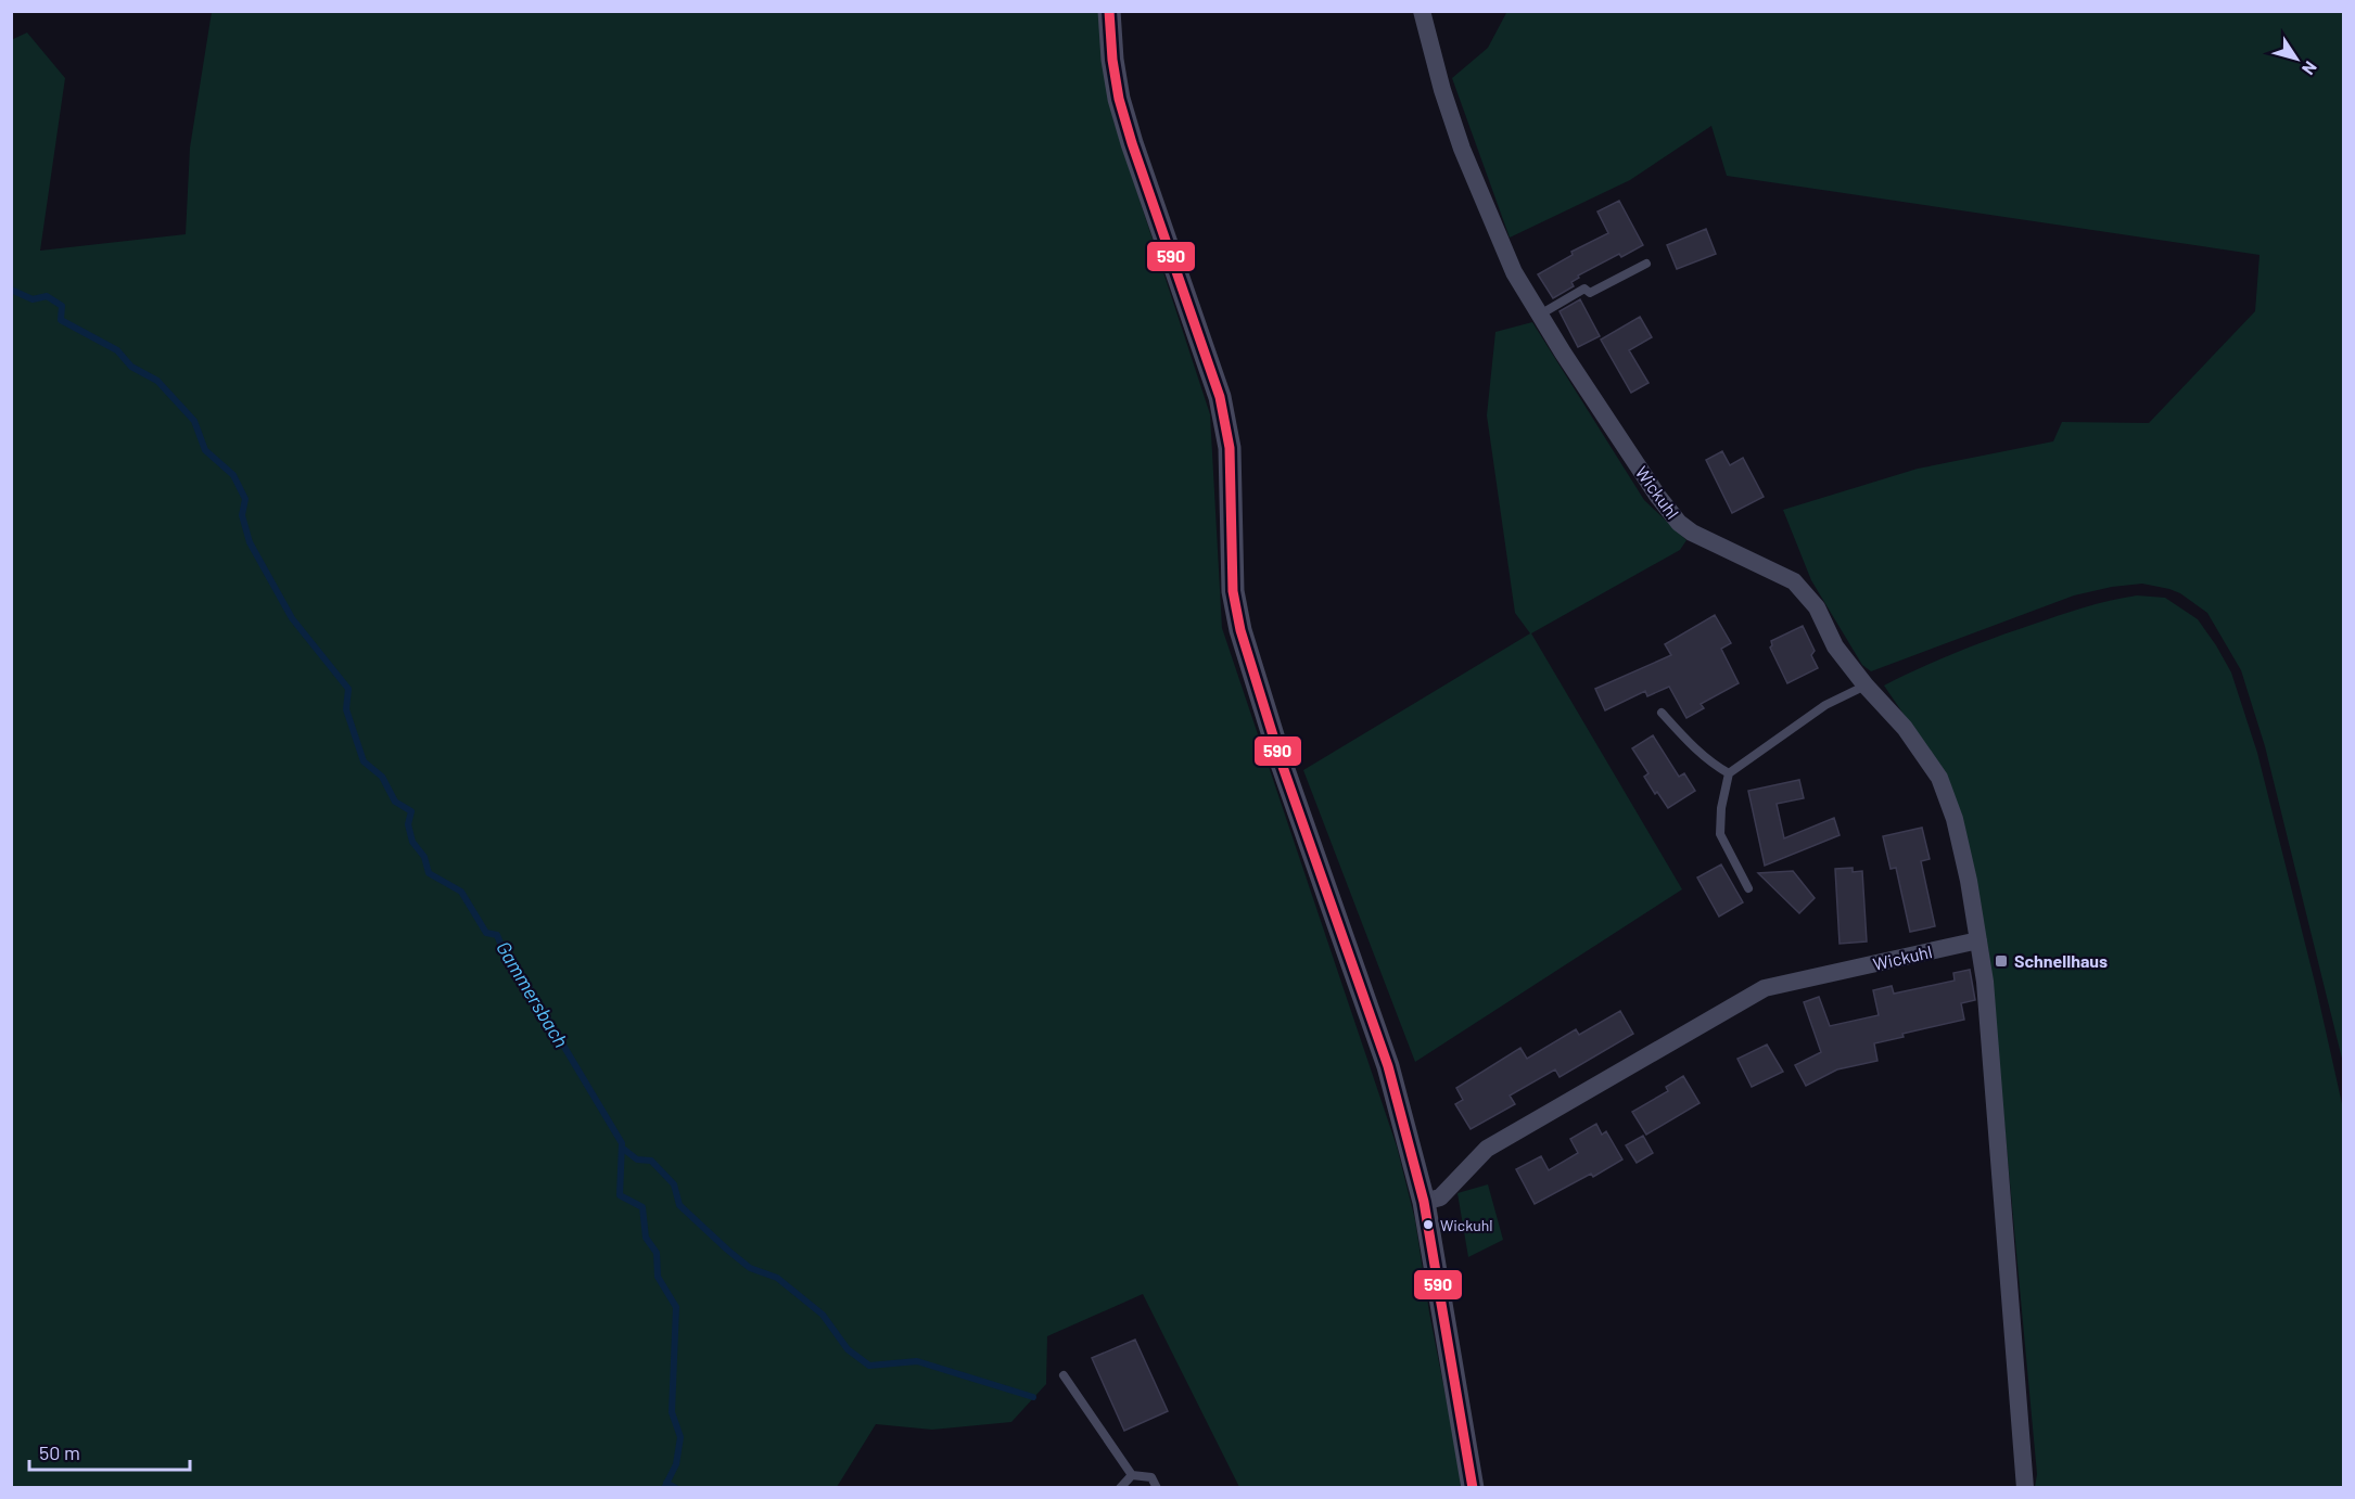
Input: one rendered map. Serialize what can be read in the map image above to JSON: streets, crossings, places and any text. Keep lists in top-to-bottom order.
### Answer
{
  "streets": {
    "street": ["Wickuhl"]
  },
  "water": ["Gammersbach"],
  "places": {
    "transit": ["Schnellhaus"],
    "other": ["Wickuhl"]
  },
  "lines": ["transit line 590"],
  "scale_bar": "50 m",
  "north": "bottom right"
}
